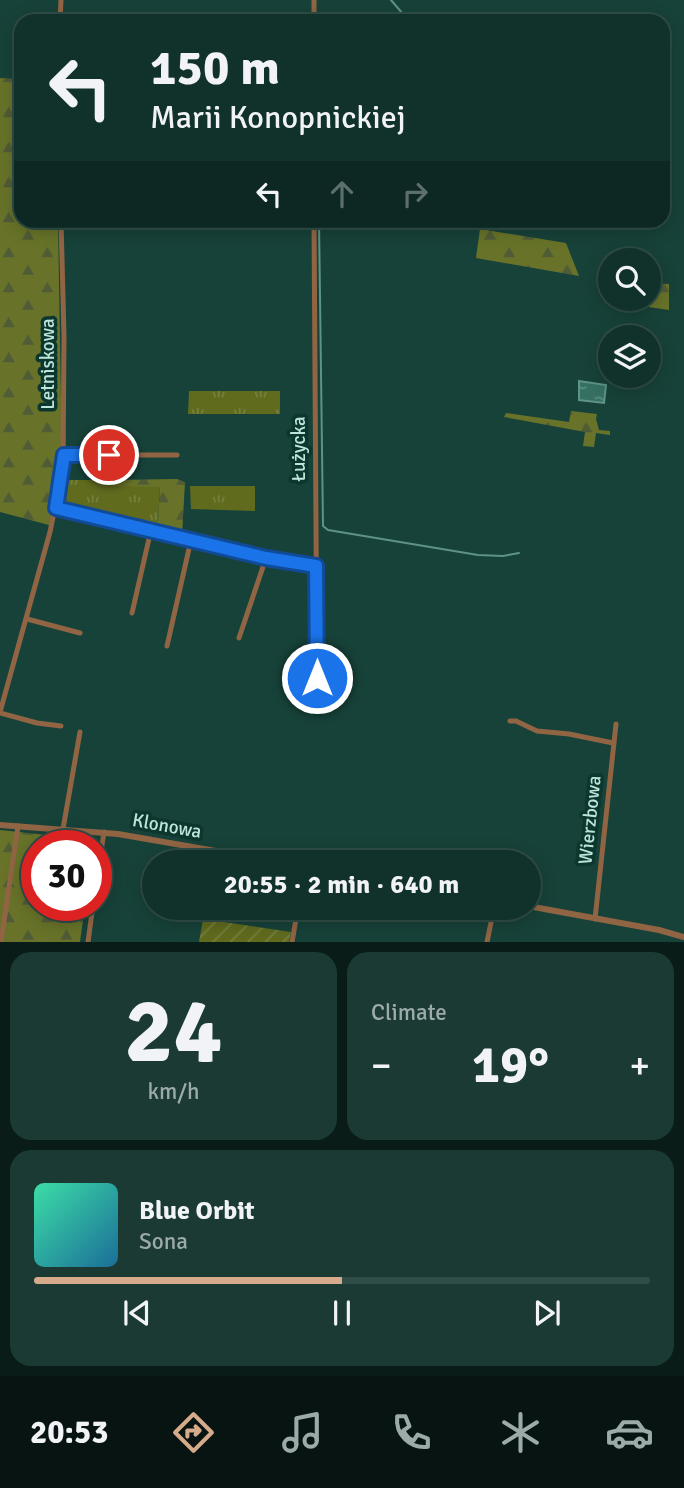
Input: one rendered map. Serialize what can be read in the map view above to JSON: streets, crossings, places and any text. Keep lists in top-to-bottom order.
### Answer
{
  "streets": {
    "street": [
      "Letniskowa",
      "Łużycka",
      "Wierzbowa",
      "Klonowa"
    ]
  },
  "page": {
    "turn": ["150 m", "Marii Konopnickiej"],
    "limit": "30",
    "trip": "20:55 · 2 min · 640 m",
    "tile": [
      ["24", "km/h"],
      "Climate"
    ],
    "heat": ["−", "19°", "+"],
    "song": ["Blue Orbit", "Sona"],
    "tabs": "20:53"
  }
}
